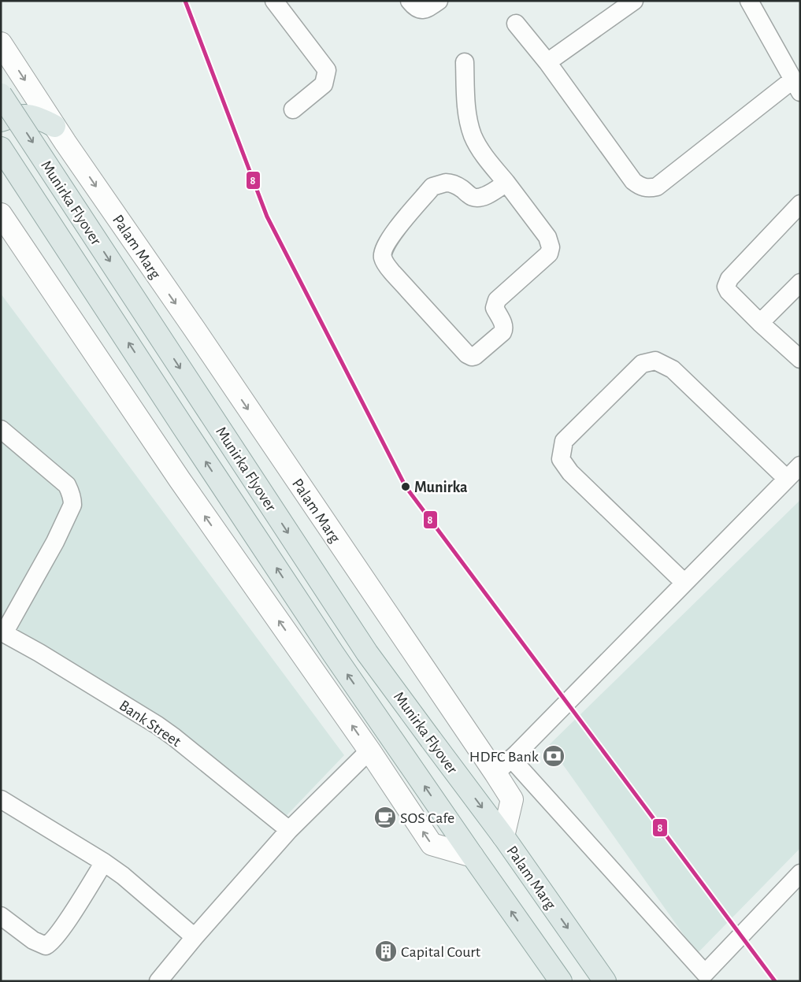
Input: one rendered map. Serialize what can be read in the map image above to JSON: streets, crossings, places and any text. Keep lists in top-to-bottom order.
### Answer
{
  "streets": {
    "main road": ["Munirka Flyover", "Palam Marg"],
    "street": ["Bank Street"]
  },
  "crossings": [
    ["Munirka Flyover", "Palam Marg"]
  ],
  "places": {
    "other": ["Munirka"],
    "bank": ["HDFC Bank"],
    "cafe": ["SOS Cafe"],
    "building": ["Capital Court"]
  },
  "lines": ["transit line 8"]
}
